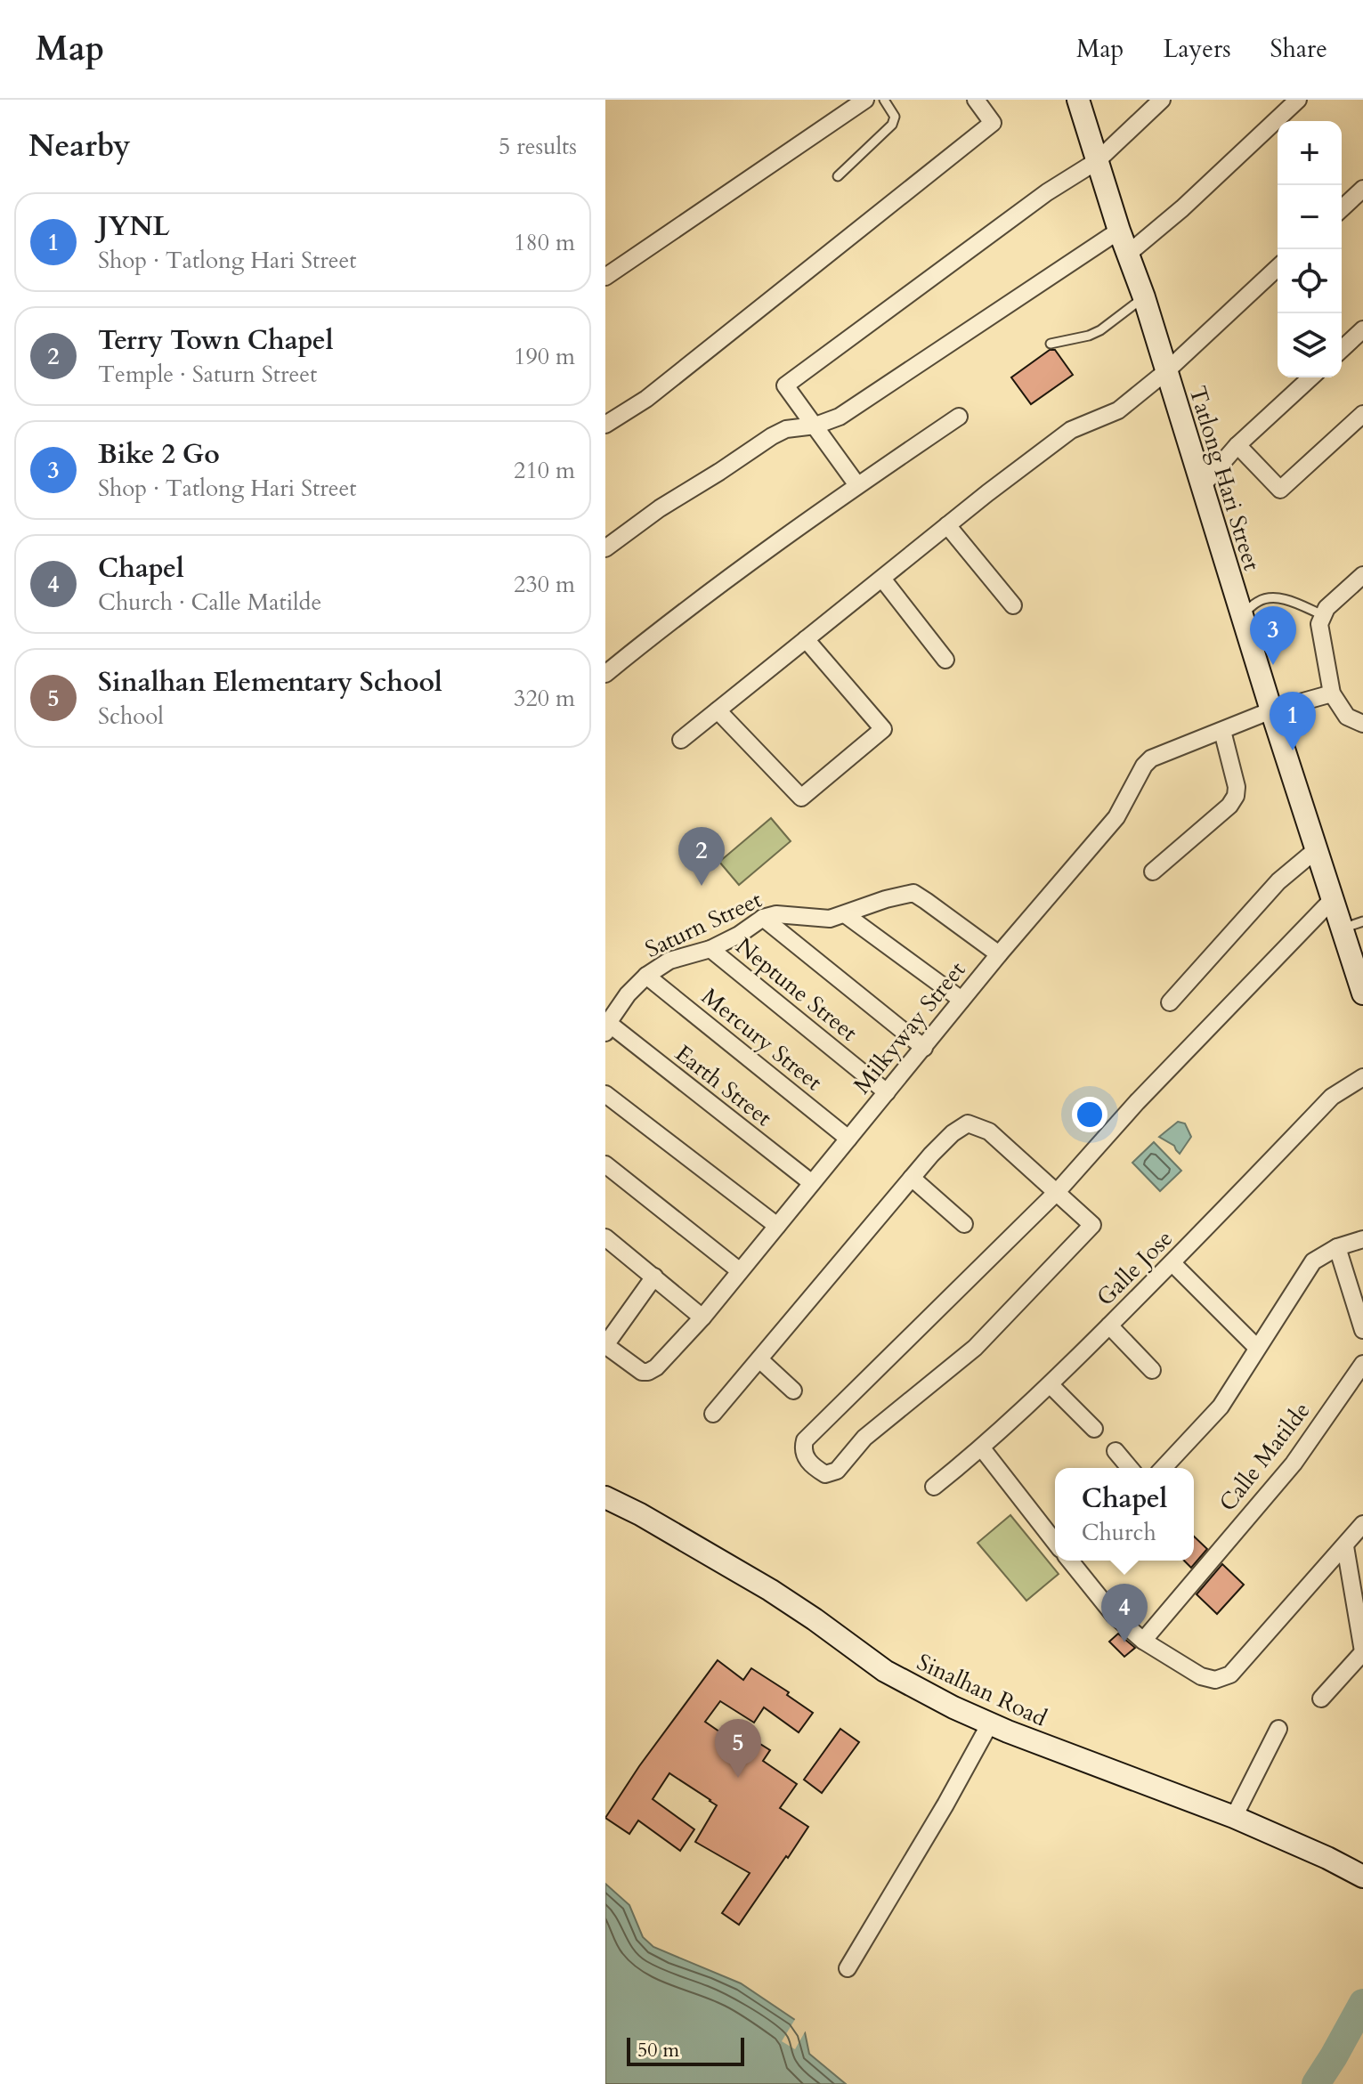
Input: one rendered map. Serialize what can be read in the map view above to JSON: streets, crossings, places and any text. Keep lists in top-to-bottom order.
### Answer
{
  "streets": {
    "street": [
      "Tatlong Hari Street",
      "Saturn Street",
      "Neptune Street",
      "Milkyway Street",
      "Mercury Street",
      "Earth Street",
      "Galle Jose",
      "Calle Matilde",
      "Sinalhan Road"
    ]
  },
  "crossings": [
    ["Tatlong Hari Street", "Milkyway Street"],
    ["Saturn Street", "Neptune Street"],
    ["Saturn Street", "Milkyway Street"],
    ["Saturn Street", "Mercury Street"],
    ["Saturn Street", "Earth Street"],
    ["Neptune Street", "Milkyway Street"],
    ["Milkyway Street", "Mercury Street"],
    ["Milkyway Street", "Earth Street"]
  ],
  "scale_bar": "50 m",
  "page": {
    "header": "Map",
    "nav": ["Map", "Layers", "Share"],
    "heading": ["Nearby", "5 results"],
    "map_buttons": ["+", "−"],
    "list": [
      {
        "mark": "1",
        "name": "JYNL",
        "note": "Shop · Tatlong Hari Street",
        "value": "180 m"
      },
      {
        "mark": "2",
        "name": "Terry Town Chapel",
        "note": "Temple · Saturn Street",
        "value": "190 m"
      },
      {
        "mark": "3",
        "name": "Bike 2 Go",
        "note": "Shop · Tatlong Hari Street",
        "value": "210 m"
      },
      {
        "mark": "4",
        "name": "Chapel",
        "note": "Church · Calle Matilde",
        "value": "230 m"
      },
      {
        "mark": "5",
        "name": "Sinalhan Elementary School",
        "note": "School",
        "value": "320 m"
      }
    ],
    "pins": [
      "3",
      "1",
      "2",
      "4",
      "5"
    ],
    "popup": ["Chapel", "Church"],
    "scale": "50 m"
  }
}
